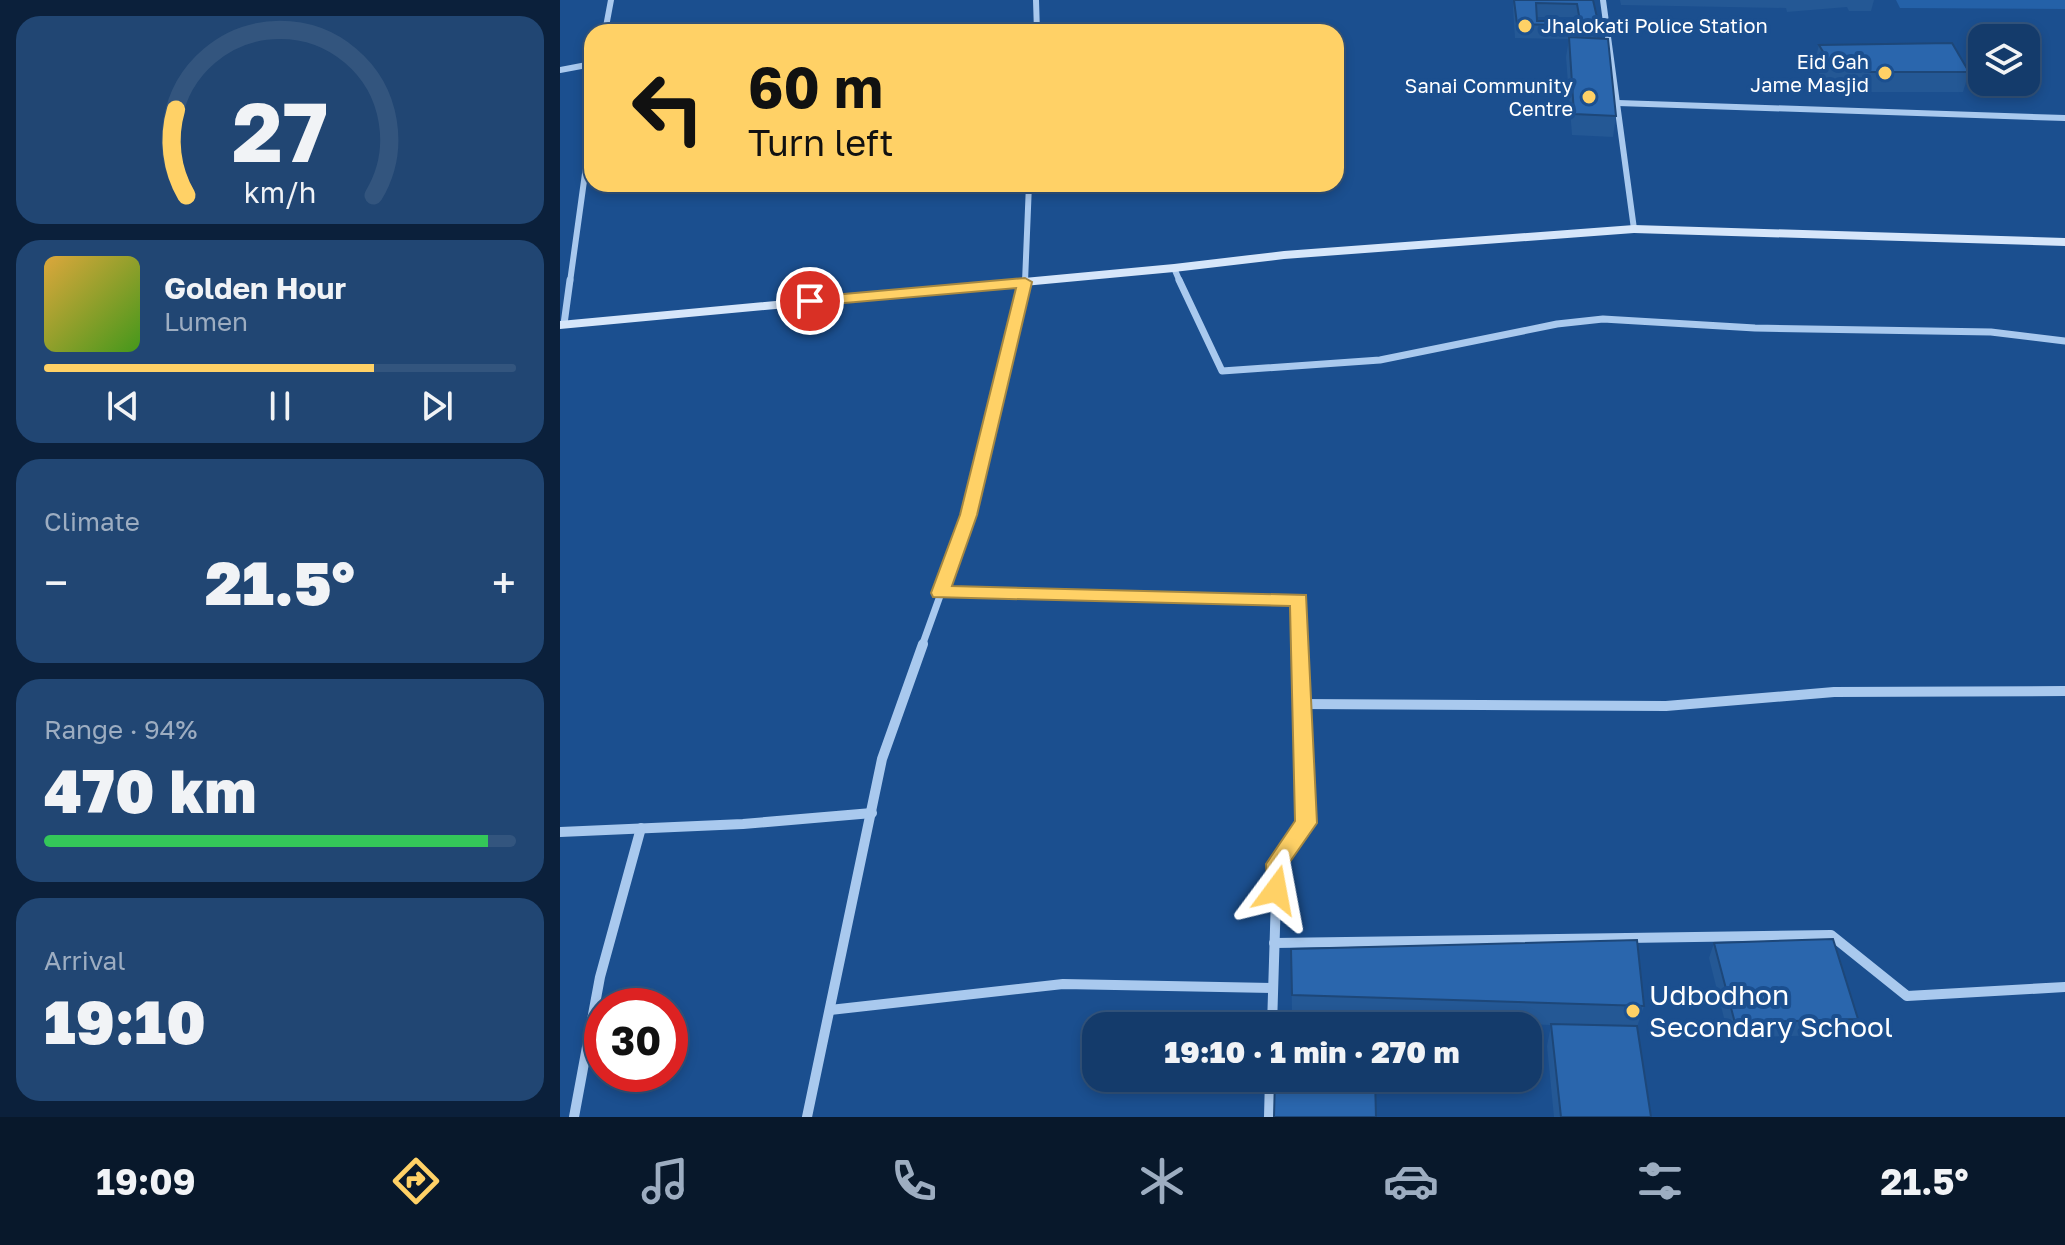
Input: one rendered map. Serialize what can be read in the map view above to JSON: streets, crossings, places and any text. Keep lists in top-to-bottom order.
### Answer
{
  "places": [
    "Jhalokati Police Station",
    "Eid Gah Jame Masjid",
    "Sanai Community Centre",
    "Udbodhon Secondary School"
  ],
  "page": {
    "turn": ["60 m", "Turn left"],
    "song": ["Golden Hour", "Lumen"],
    "tile": [
      "Climate",
      ["Range · 94%", "470 km"],
      ["Arrival", "19:10"]
    ],
    "heat": ["−", "21.5°", "+"],
    "limit": "30",
    "trip": "19:10 · 1 min · 270 m",
    "tabs": ["19:09", "21.5°"],
    "gauge": ["27", "km/h"]
  }
}
